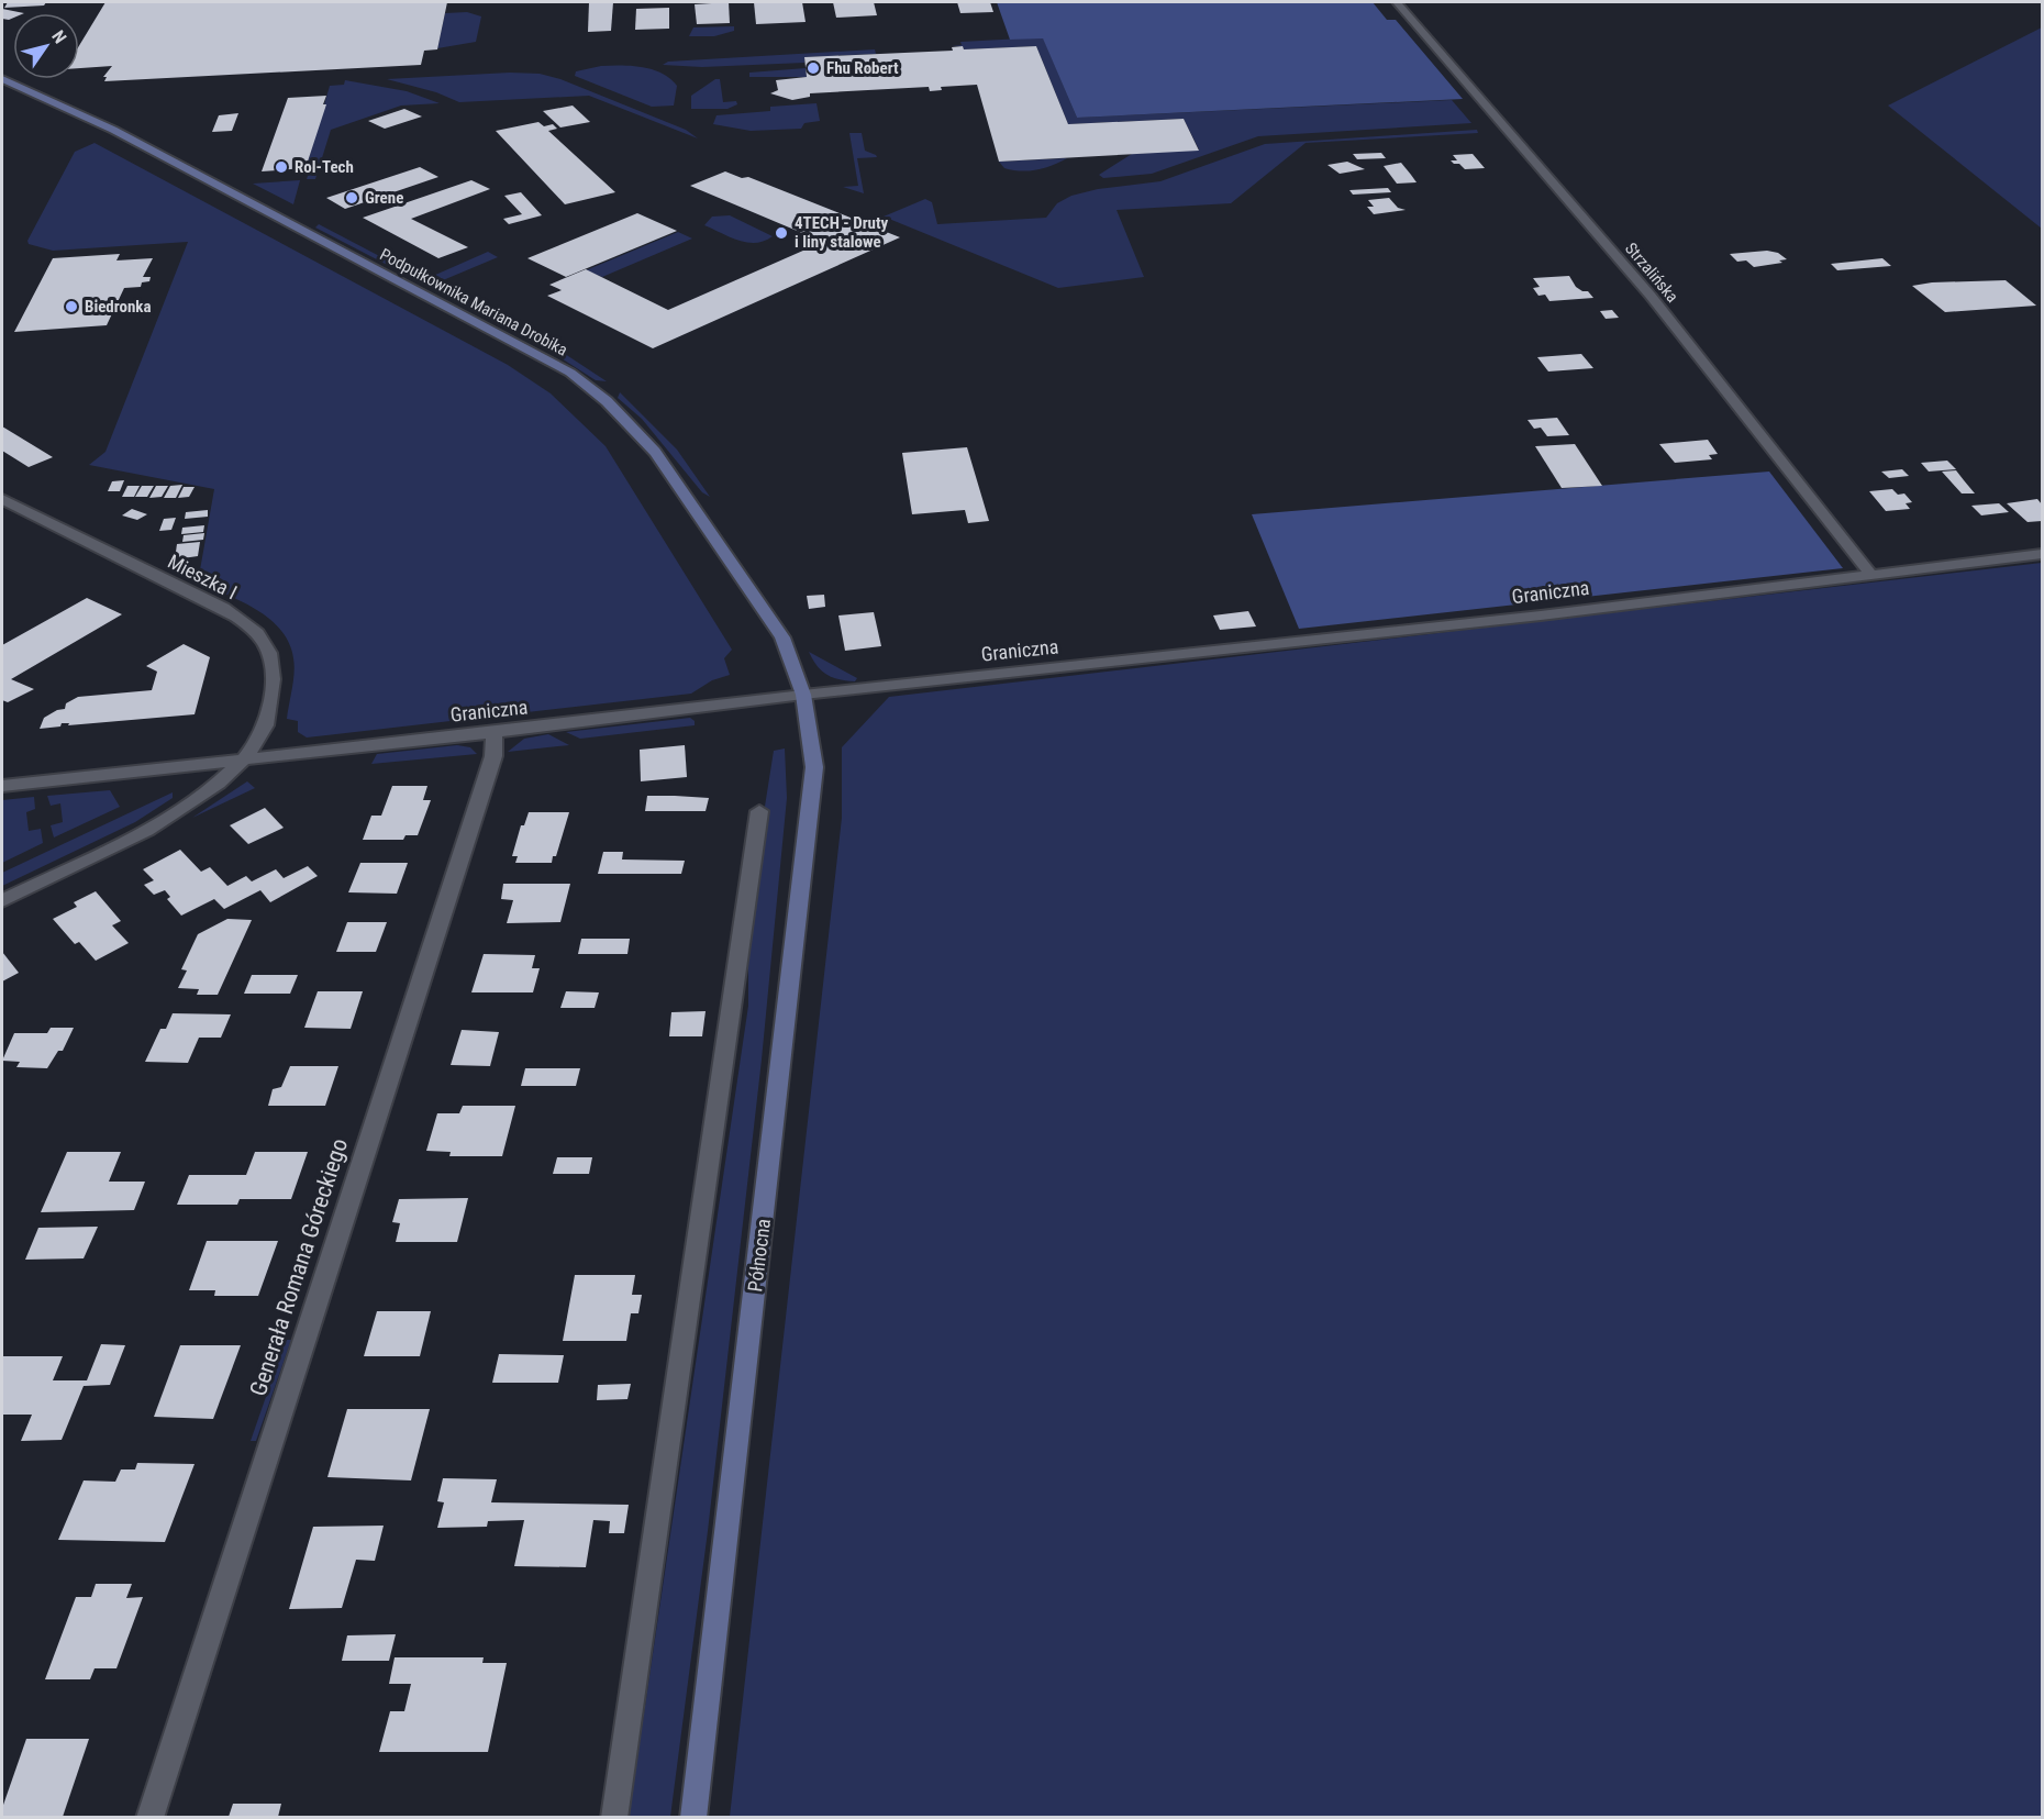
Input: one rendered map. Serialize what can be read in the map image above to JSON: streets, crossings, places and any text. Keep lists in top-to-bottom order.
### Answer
{
  "streets": {
    "main road": ["Podpułkownika Mariana Drobika", "Północna"],
    "street": [
      "Strzalińska",
      "Mieszka I",
      "Graniczna",
      "Generała Romana Góreckiego"
    ]
  },
  "crossings": [
    ["Strzalińska", "Graniczna"],
    ["Podpułkownika Mariana Drobika", "Graniczna"],
    ["Podpułkownika Mariana Drobika", "Północna"],
    ["Mieszka I", "Graniczna"],
    ["Graniczna", "Północna"],
    ["Graniczna", "Generała Romana Góreckiego"]
  ],
  "places": [
    "Fhu Robert",
    "Rol-Tech",
    "Grene",
    "4TECH - Druty i liny stalowe",
    "Biedronka"
  ],
  "north": "top right"
}
